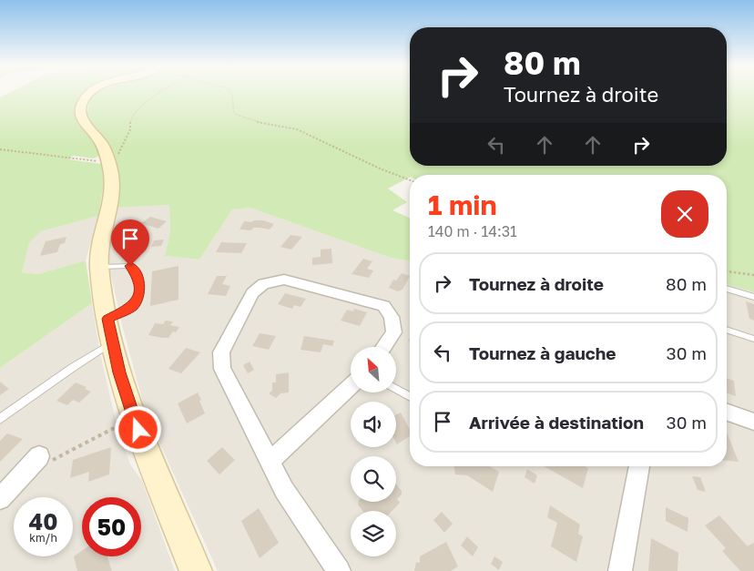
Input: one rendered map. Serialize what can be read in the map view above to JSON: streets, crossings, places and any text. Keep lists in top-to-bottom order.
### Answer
{
  "north": "top left",
  "page": {
    "turn": ["80 m", "Tournez à droite"],
    "heading": ["1 min", "140 m · 14:31"],
    "list": [
      {
        "name": "Tournez à droite",
        "value": "80 m"
      },
      {
        "name": "Tournez à gauche",
        "value": "30 m"
      },
      {
        "name": "Arrivée à destination",
        "value": "30 m"
      }
    ],
    "speed": "40 km/h",
    "limit": "50"
  }
}
